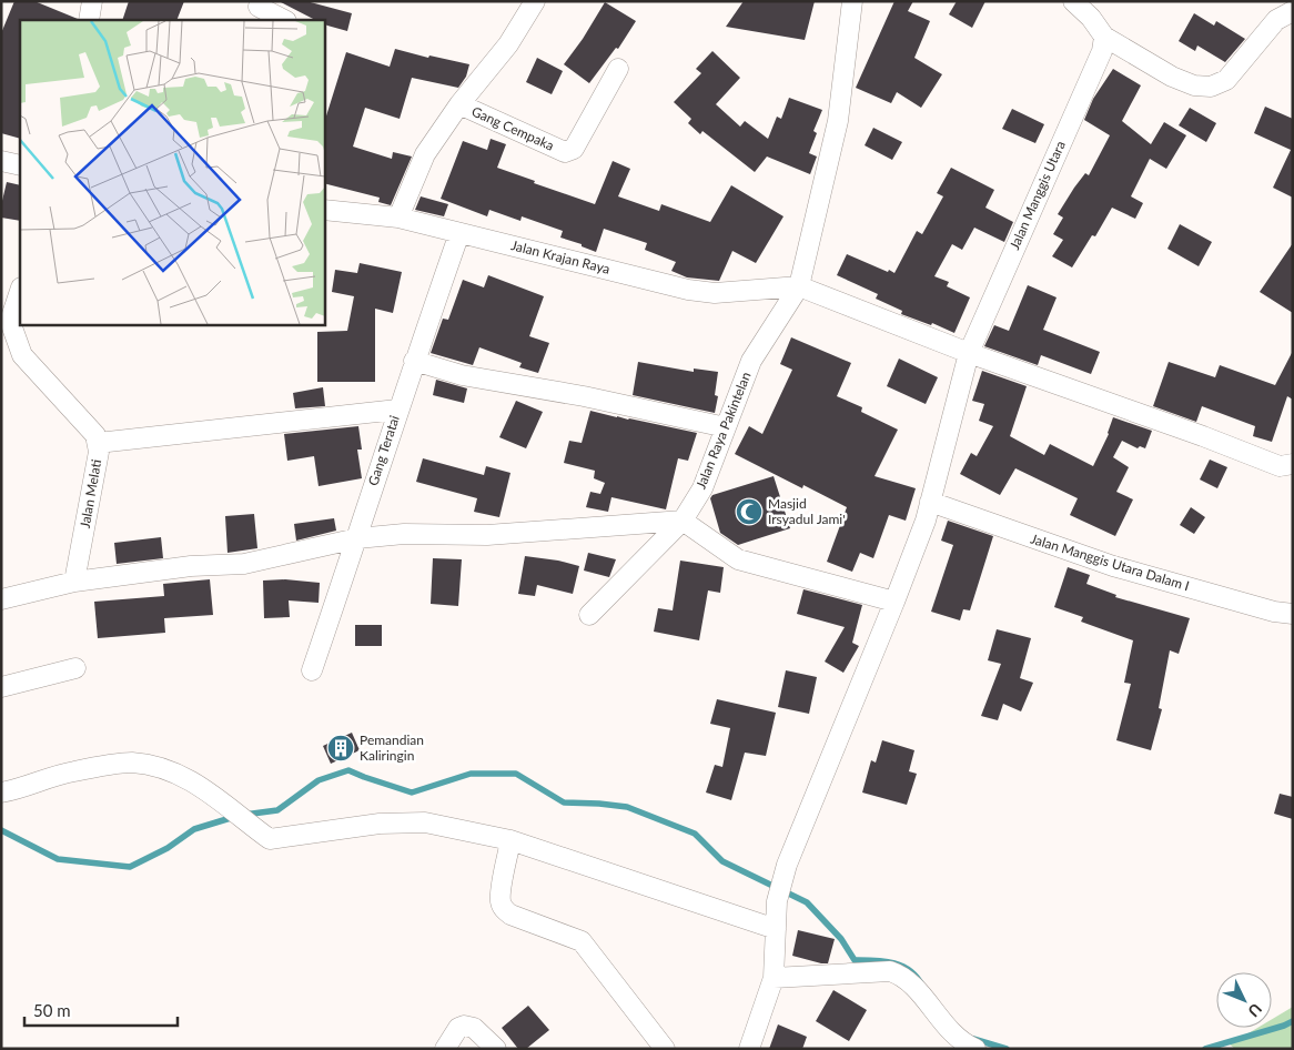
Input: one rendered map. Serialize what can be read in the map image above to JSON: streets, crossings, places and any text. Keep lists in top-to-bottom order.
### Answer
{
  "streets": {
    "street": [
      "Gang Cempaka",
      "Jalan Manggis Utara",
      "Jalan Krajan Raya",
      "Jalan Raya Pakintelan",
      "Gang Teratai",
      "Jalan Melati",
      "Jalan Manggis Utara Dalam I"
    ]
  },
  "crossings": [
    ["Gang Cempaka", "Jalan Krajan Raya"],
    ["Jalan Manggis Utara", "Jalan Manggis Utara Dalam I"],
    ["Jalan Krajan Raya", "Jalan Raya Pakintelan"],
    ["Jalan Krajan Raya", "Gang Teratai"]
  ],
  "places": {
    "mosque": ["Masjid Irsyadul Jami'"],
    "building": ["Pemandian Kaliringin"]
  },
  "scale_bar": "50 m",
  "north": "bottom right"
}
